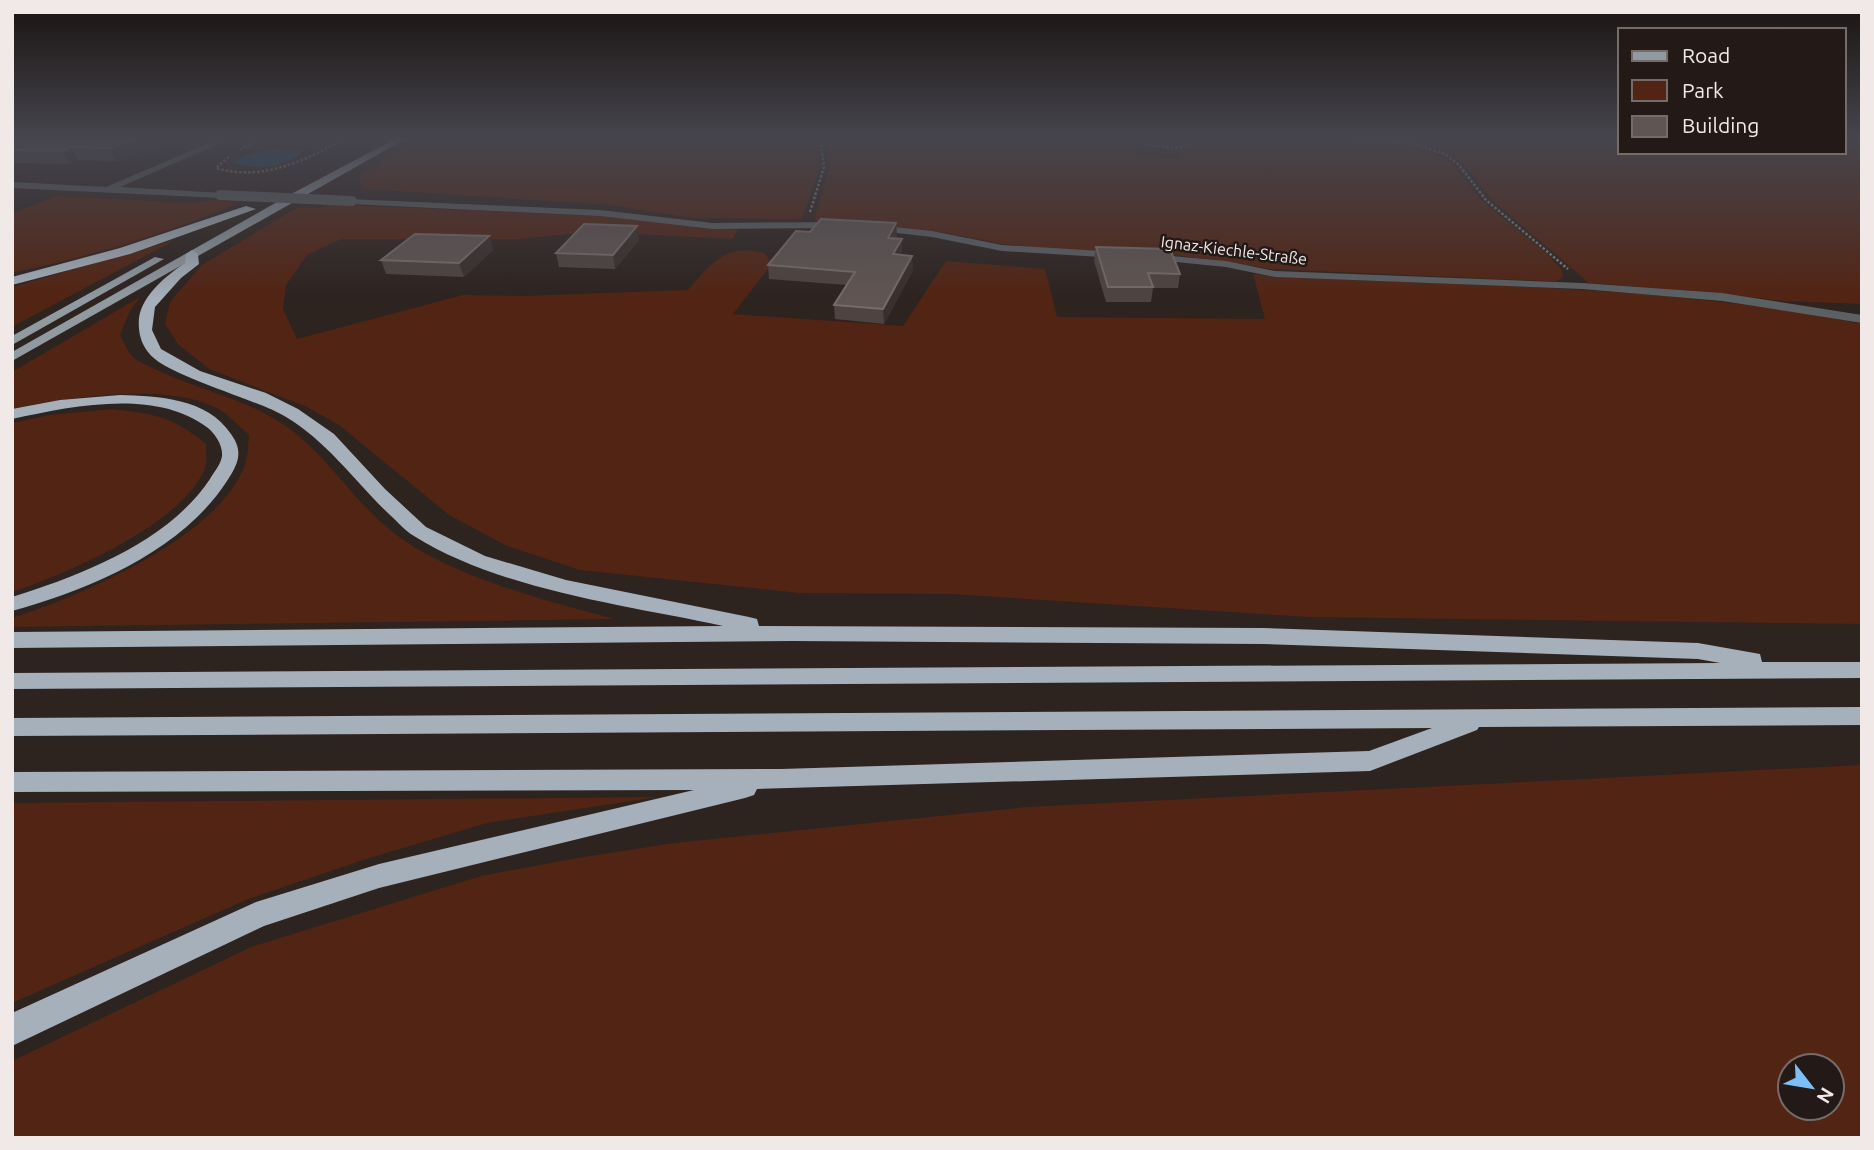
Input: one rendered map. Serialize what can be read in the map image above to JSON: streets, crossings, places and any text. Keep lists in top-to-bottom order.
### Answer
{
  "streets": {
    "street": ["Ignaz-Kiechle-Straße"]
  },
  "legend": ["Road", "Park", "Building"],
  "north": "bottom right"
}
